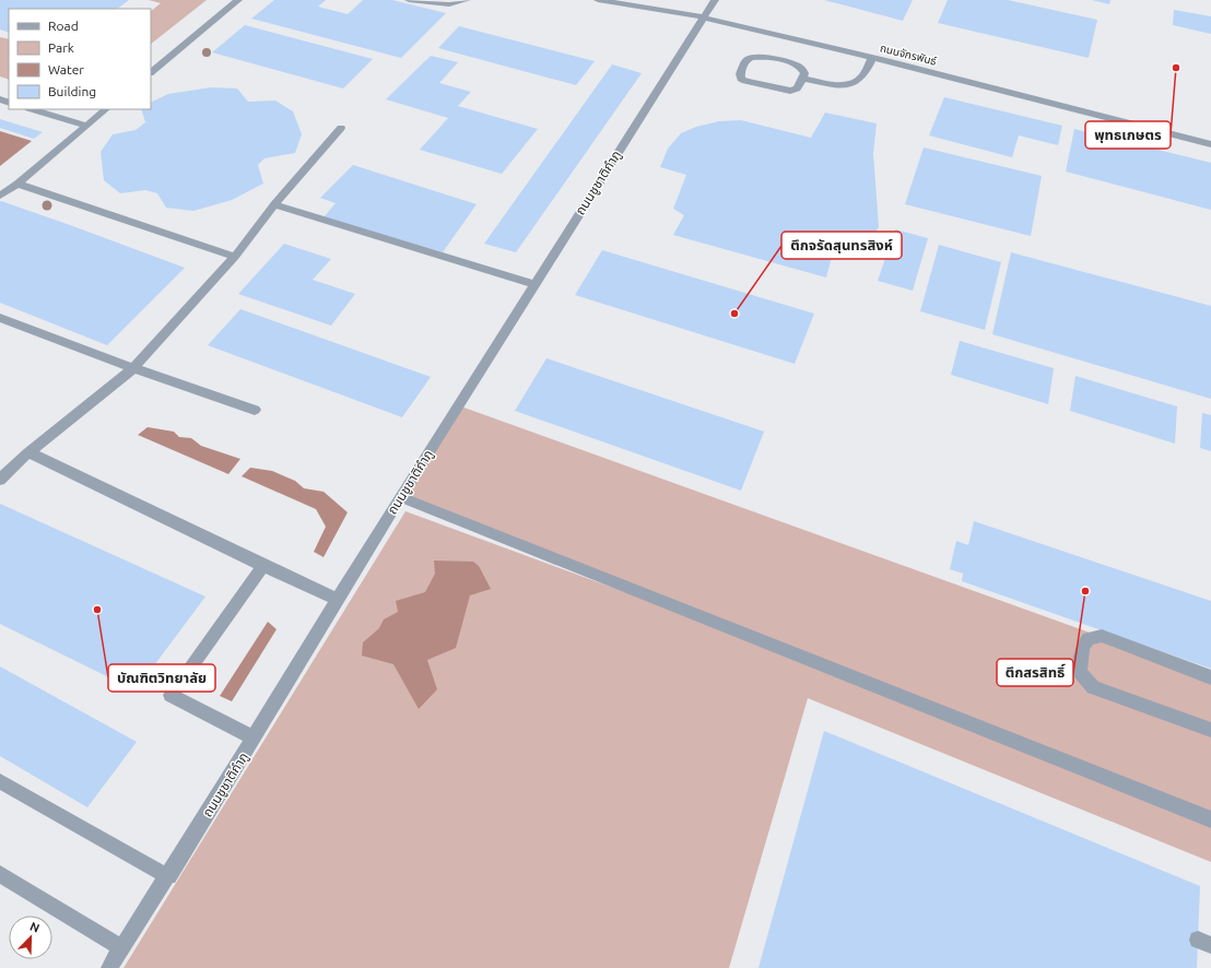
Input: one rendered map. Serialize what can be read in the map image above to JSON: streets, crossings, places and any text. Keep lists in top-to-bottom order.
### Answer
{
  "streets": {
    "lane": ["ถนนจักรพันธ์", "ถนนชูชาติกำภู"]
  },
  "crossings": [
    ["ถนนจักรพันธ์", "ถนนชูชาติกำภู"]
  ],
  "places": [
    "พุทธเกษตร",
    "ตึกจรัดสุนทรสิงห์",
    "ตึกสรสิทธิ์",
    "บัณฑิตวิทยาลัย"
  ],
  "legend": [
    "Road",
    "Park",
    "Water",
    "Building"
  ],
  "north": "top right"
}
